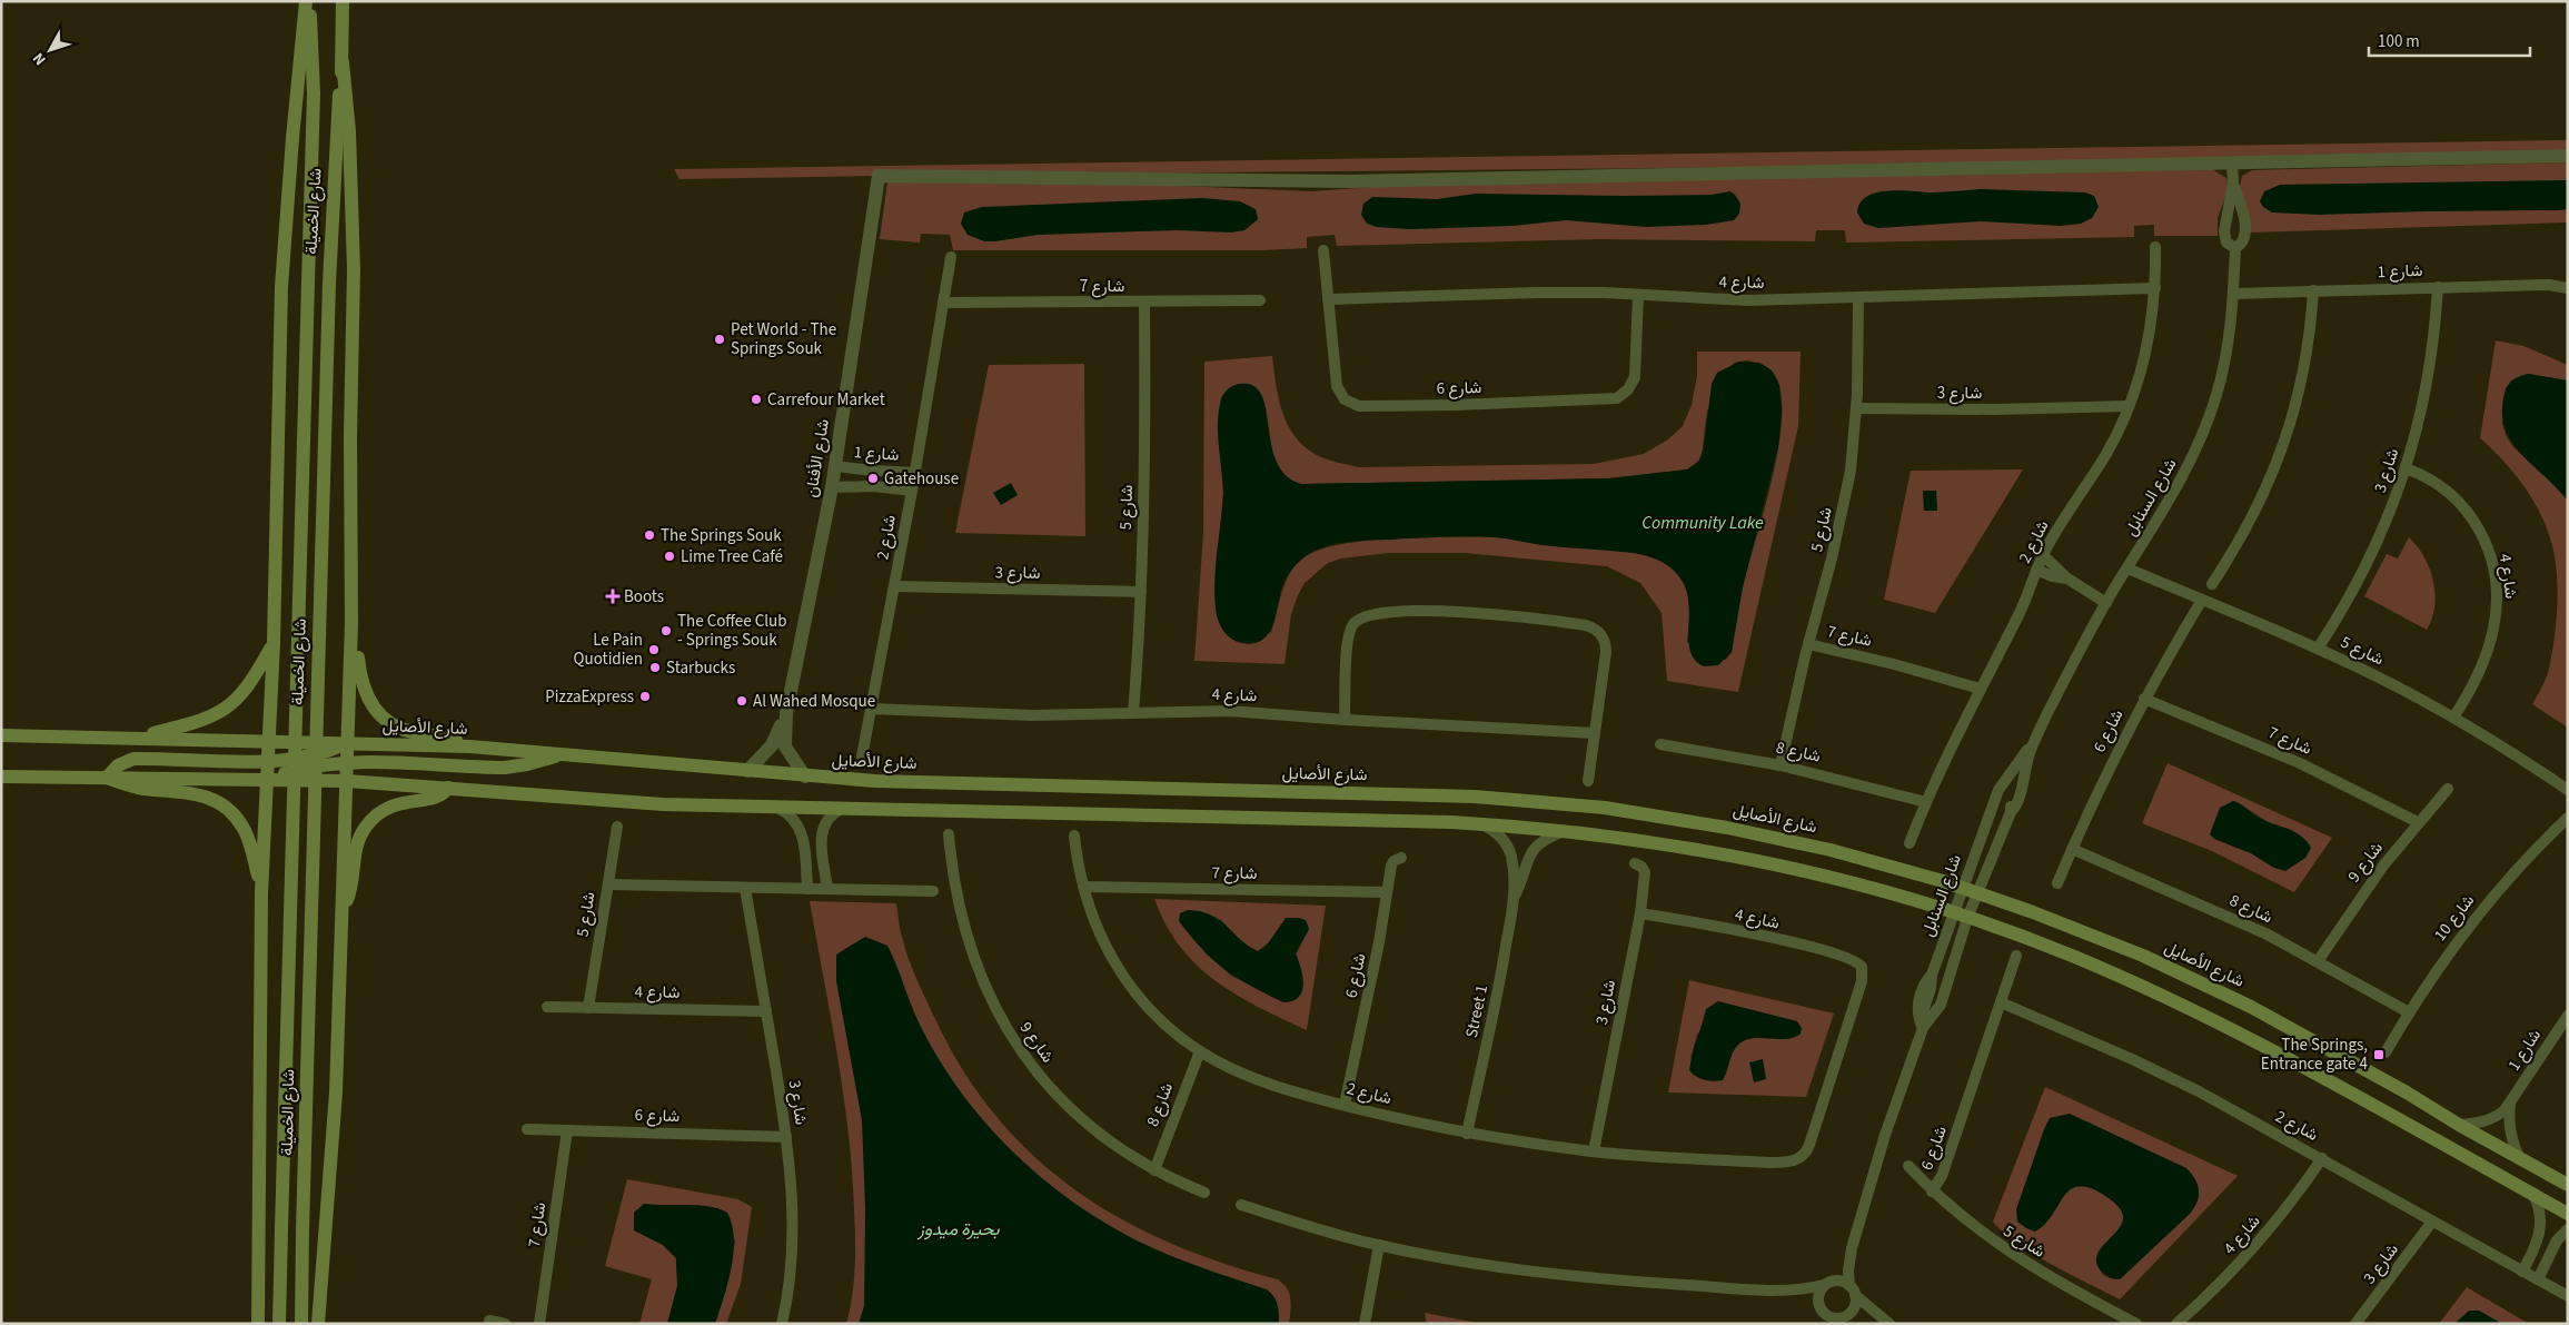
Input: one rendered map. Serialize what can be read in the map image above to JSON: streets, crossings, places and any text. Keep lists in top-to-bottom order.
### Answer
{
  "streets": {
    "main road": ["شارع الخميلة", "شارع الأصايل"],
    "street": [
      "شارع 1",
      "شارع 4",
      "شارع 7",
      "شارع 6",
      "شارع 3",
      "شارع الأفنان",
      "شارع السنابل",
      "شارع 5",
      "شارع 2",
      "شارع 8",
      "شارع 9",
      "شارع 10",
      "Street 1"
    ]
  },
  "crossings": [
    ["شارع 1", "شارع 3"],
    ["شارع 1", "شارع الأفنان"],
    ["شارع 1", "شارع السنابل"],
    ["شارع 1", "شارع 2"],
    ["شارع 1", "شارع الأصايل"],
    ["شارع 4", "شارع 6"],
    ["شارع 4", "شارع 3"],
    ["شارع 4", "شارع 5"],
    ["شارع 4", "شارع 2"],
    ["شارع 7", "شارع 6"],
    ["شارع 7", "شارع 5"],
    ["شارع 7", "شارع 2"],
    ["شارع 7", "شارع 9"],
    ["شارع 6", "شارع 3"],
    ["شارع 6", "شارع 5"],
    ["شارع 6", "شارع 2"],
    ["شارع 6", "شارع 8"],
    ["شارع 3", "شارع 5"],
    ["شارع 3", "شارع 2"],
    ["شارع الأفنان", "شارع السنابل"],
    ["شارع الأفنان", "شارع الأصايل"],
    ["شارع السنابل", "شارع 5"],
    ["شارع السنابل", "شارع الأصايل"],
    ["شارع 5", "شارع 8"],
    ["شارع 2", "شارع 8"],
    ["شارع 2", "Street 1"],
    ["شارع 8", "شارع 9"],
    ["شارع 8", "شارع 10"]
  ],
  "water": ["Community Lake", "بحيرة ميدوز"],
  "places": {
    "other": [
      "Pet World - The Springs Souk",
      "Carrefour Market",
      "Gatehouse",
      "The Springs Souk",
      "Lime Tree Café",
      "The Coffee Club - Springs Souk",
      "Le Pain Quotidien",
      "Starbucks",
      "PizzaExpress",
      "Al Wahed Mosque"
    ],
    "health": ["Boots"],
    "transit": ["The Springs, Entrance gate 4"]
  },
  "scale_bar": "100 m",
  "north": "bottom left"
}
